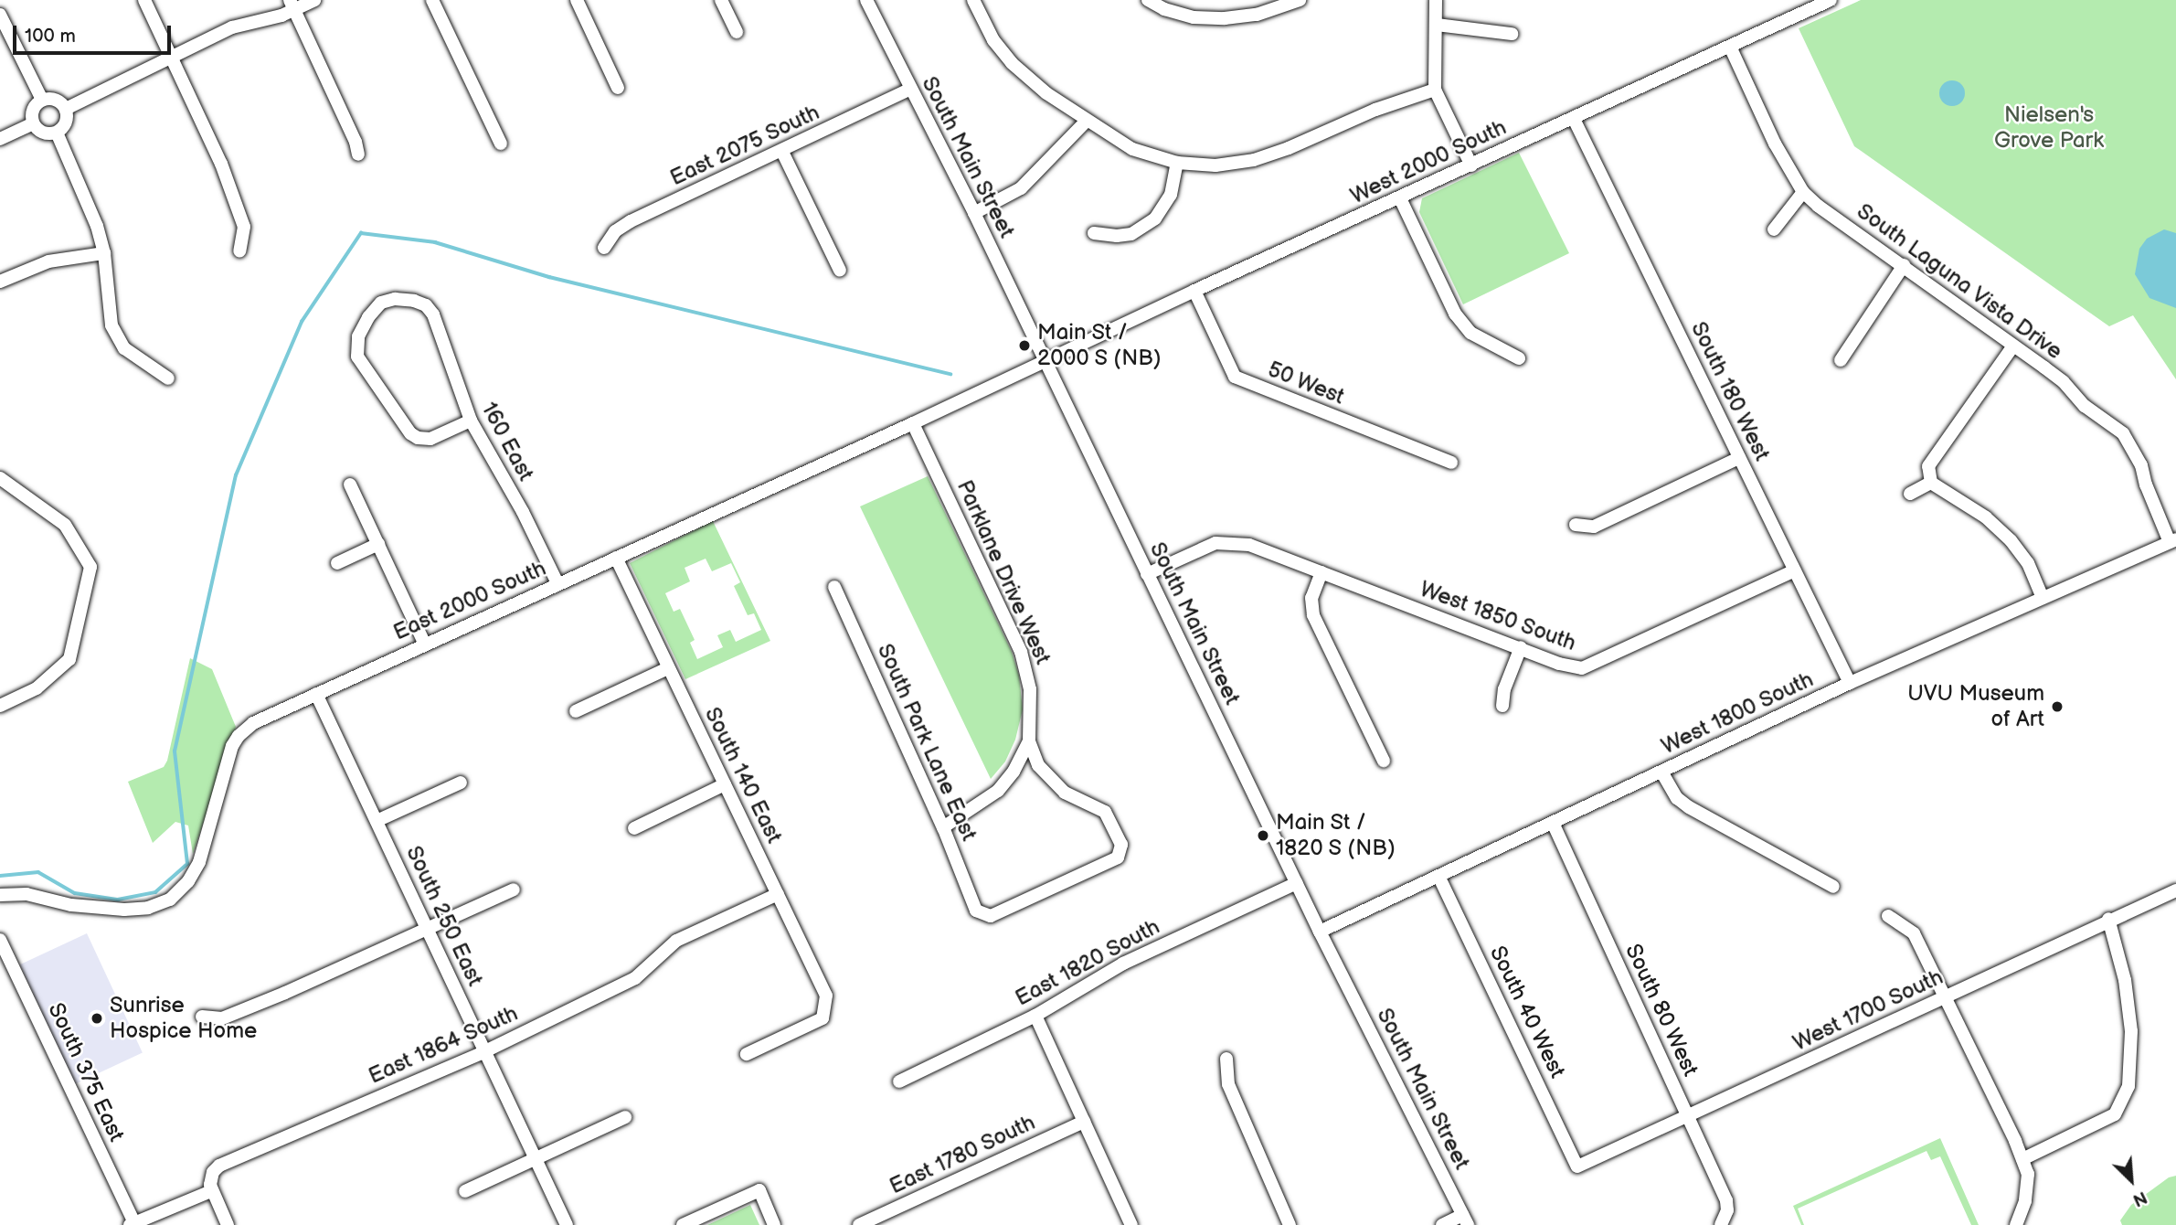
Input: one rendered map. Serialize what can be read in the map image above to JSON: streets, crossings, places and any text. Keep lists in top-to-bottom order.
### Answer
{
  "streets": {
    "street": [
      "East 2075 South",
      "South Main Street",
      "West 2000 South",
      "South Laguna Vista Drive",
      "50 West",
      "South 180 West",
      "160 East",
      "Parklane Drive West",
      "East 2000 South",
      "West 1850 South",
      "West 1800 South",
      "South Park Lane East",
      "South 140 East",
      "South 250 East",
      "East 1820 South",
      "South 80 West",
      "West 1700 South",
      "South 40 West",
      "East 1864 South",
      "South 375 East",
      "East 1780 South"
    ]
  },
  "crossings": [
    ["East 2075 South", "South Main Street"],
    ["South Main Street", "West 2000 South"],
    ["South Main Street", "East 2000 South"],
    ["South Main Street", "West 1850 South"],
    ["South Main Street", "West 1800 South"],
    ["South Main Street", "East 1820 South"],
    ["West 2000 South", "South Laguna Vista Drive"],
    ["West 2000 South", "50 West"],
    ["West 2000 South", "South 180 West"],
    ["West 2000 South", "East 2000 South"],
    ["South Laguna Vista Drive", "West 1800 South"],
    ["South 180 West", "West 1850 South"],
    ["South 180 West", "West 1800 South"],
    ["160 East", "East 2000 South"],
    ["Parklane Drive West", "East 2000 South"],
    ["Parklane Drive West", "South Park Lane East"],
    ["East 2000 South", "South 140 East"],
    ["East 2000 South", "South 250 East"],
    ["West 1800 South", "South 80 West"],
    ["West 1800 South", "South 40 West"],
    ["South 140 East", "East 1864 South"],
    ["South 250 East", "East 1864 South"],
    ["South 80 West", "West 1700 South"],
    ["West 1700 South", "South 40 West"]
  ],
  "parks": ["Nielsen's Grove Park"],
  "places": [
    "Main St / 2000 S (NB)",
    "UVU Museum of Art",
    "Main St / 1820 S (NB)",
    "Sunrise Hospice Home"
  ],
  "scale_bar": "100 m",
  "north": "bottom right"
}
